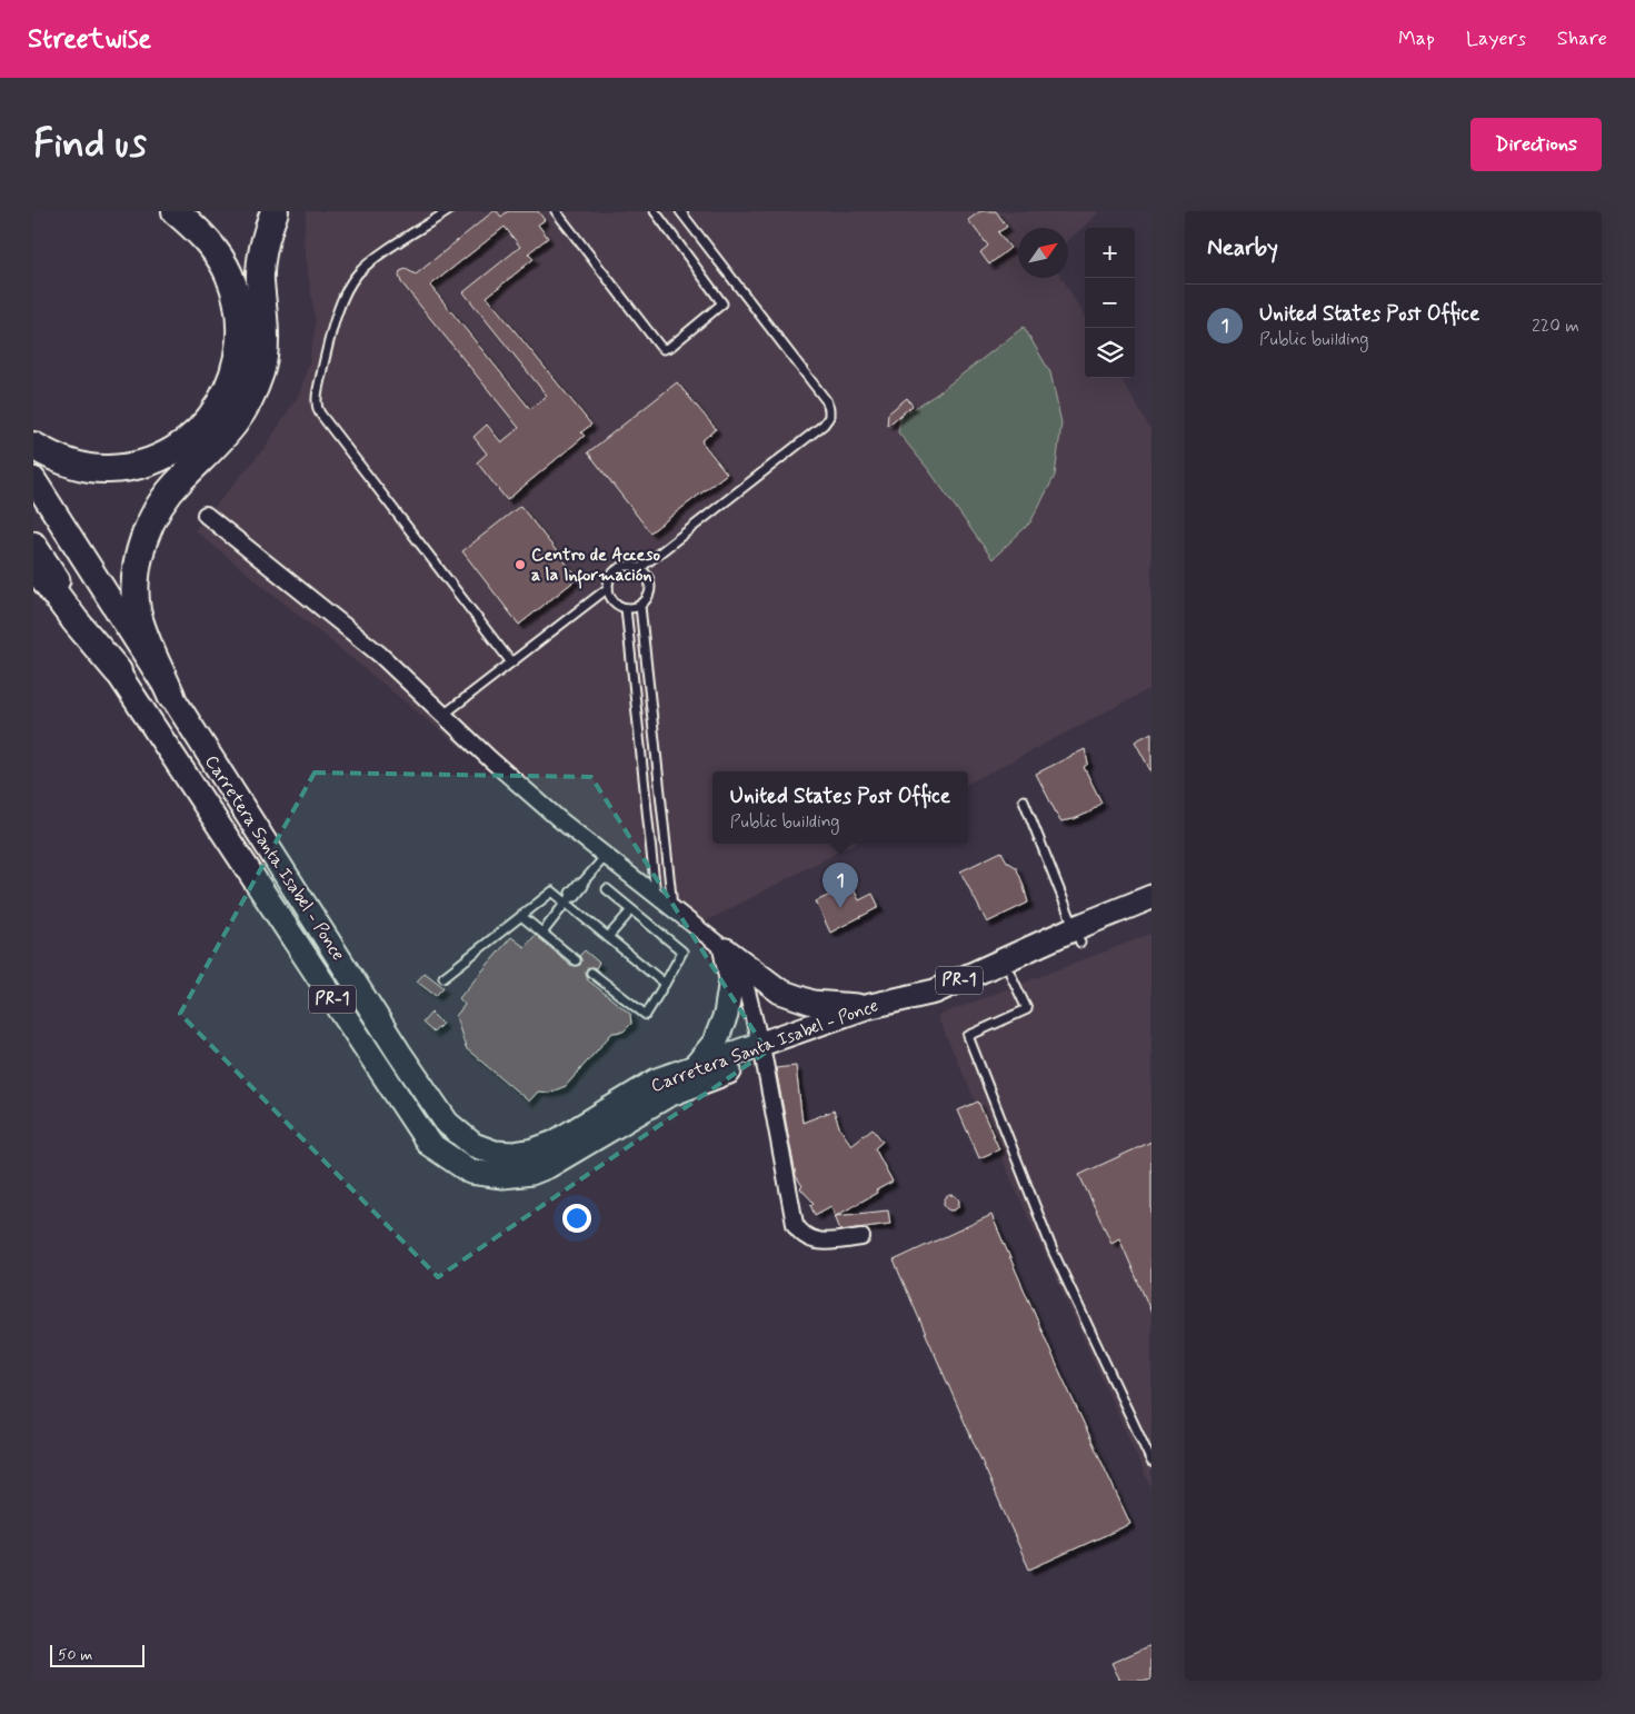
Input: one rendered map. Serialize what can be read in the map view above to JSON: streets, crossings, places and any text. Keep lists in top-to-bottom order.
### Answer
{
  "streets": {
    "main road": ["Carretera Santa Isabel - Ponce", "PR-1"]
  },
  "places": ["Centro de Acceso a la Información"],
  "scale_bar": "50 m",
  "north": "top right",
  "page": {
    "header": "Streetwise",
    "nav": ["Map", "Layers", "Share"],
    "buttons": "Directions",
    "title": "Find us",
    "heading": "Nearby",
    "map_buttons": ["+", "−"],
    "list": [
      {
        "mark": "1",
        "name": "United States Post Office",
        "note": "Public building",
        "value": "220 m"
      }
    ],
    "popup": ["United States Post Office", "Public building"],
    "pins": "1",
    "scale": "50 m"
  }
}
